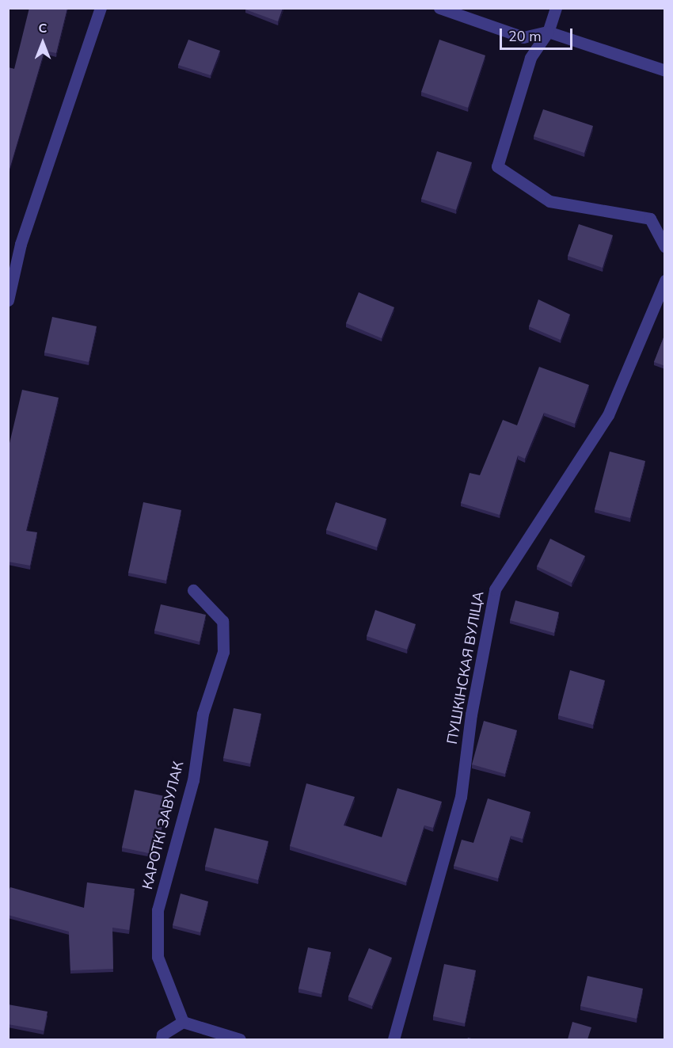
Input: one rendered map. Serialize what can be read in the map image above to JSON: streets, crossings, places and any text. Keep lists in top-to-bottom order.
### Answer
{
  "streets": {
    "street": ["ПУШКІНСКАЯ ВУЛІЦА", "КАРОТКІ ЗАВУЛАК"]
  },
  "scale_bar": "20 m",
  "north": "top"
}
